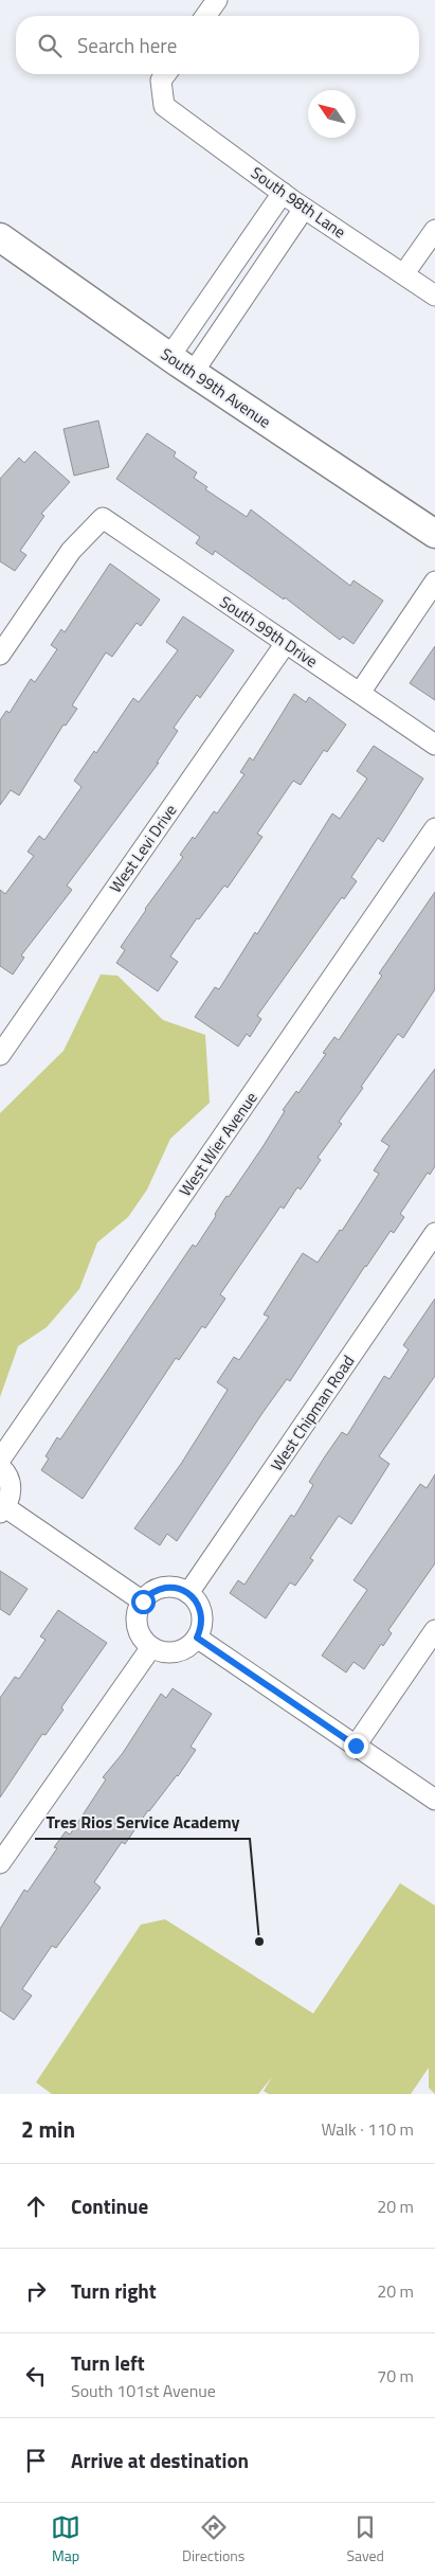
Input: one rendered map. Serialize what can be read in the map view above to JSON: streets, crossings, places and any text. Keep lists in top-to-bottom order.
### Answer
{
  "streets": {
    "main road": ["South 99th Avenue"],
    "street": [
      "South 98th Lane",
      "South 99th Drive",
      "West Levi Drive",
      "West Wier Avenue",
      "West Chipman Road"
    ]
  },
  "crossings": [
    ["South 99th Drive", "West Levi Drive"]
  ],
  "places": ["Tres Rios Service Academy"],
  "north": "top left",
  "page": {
    "search": "Search here",
    "heading": ["2 min", "Walk · 110 m"],
    "list": [
      ["Continue", "20 m"],
      ["Turn right", "20 m"],
      ["Turn left", "South 101st Avenue", "70 m"],
      "Arrive at destination"
    ],
    "nav": ["Map", "Directions", "Saved"]
  }
}
